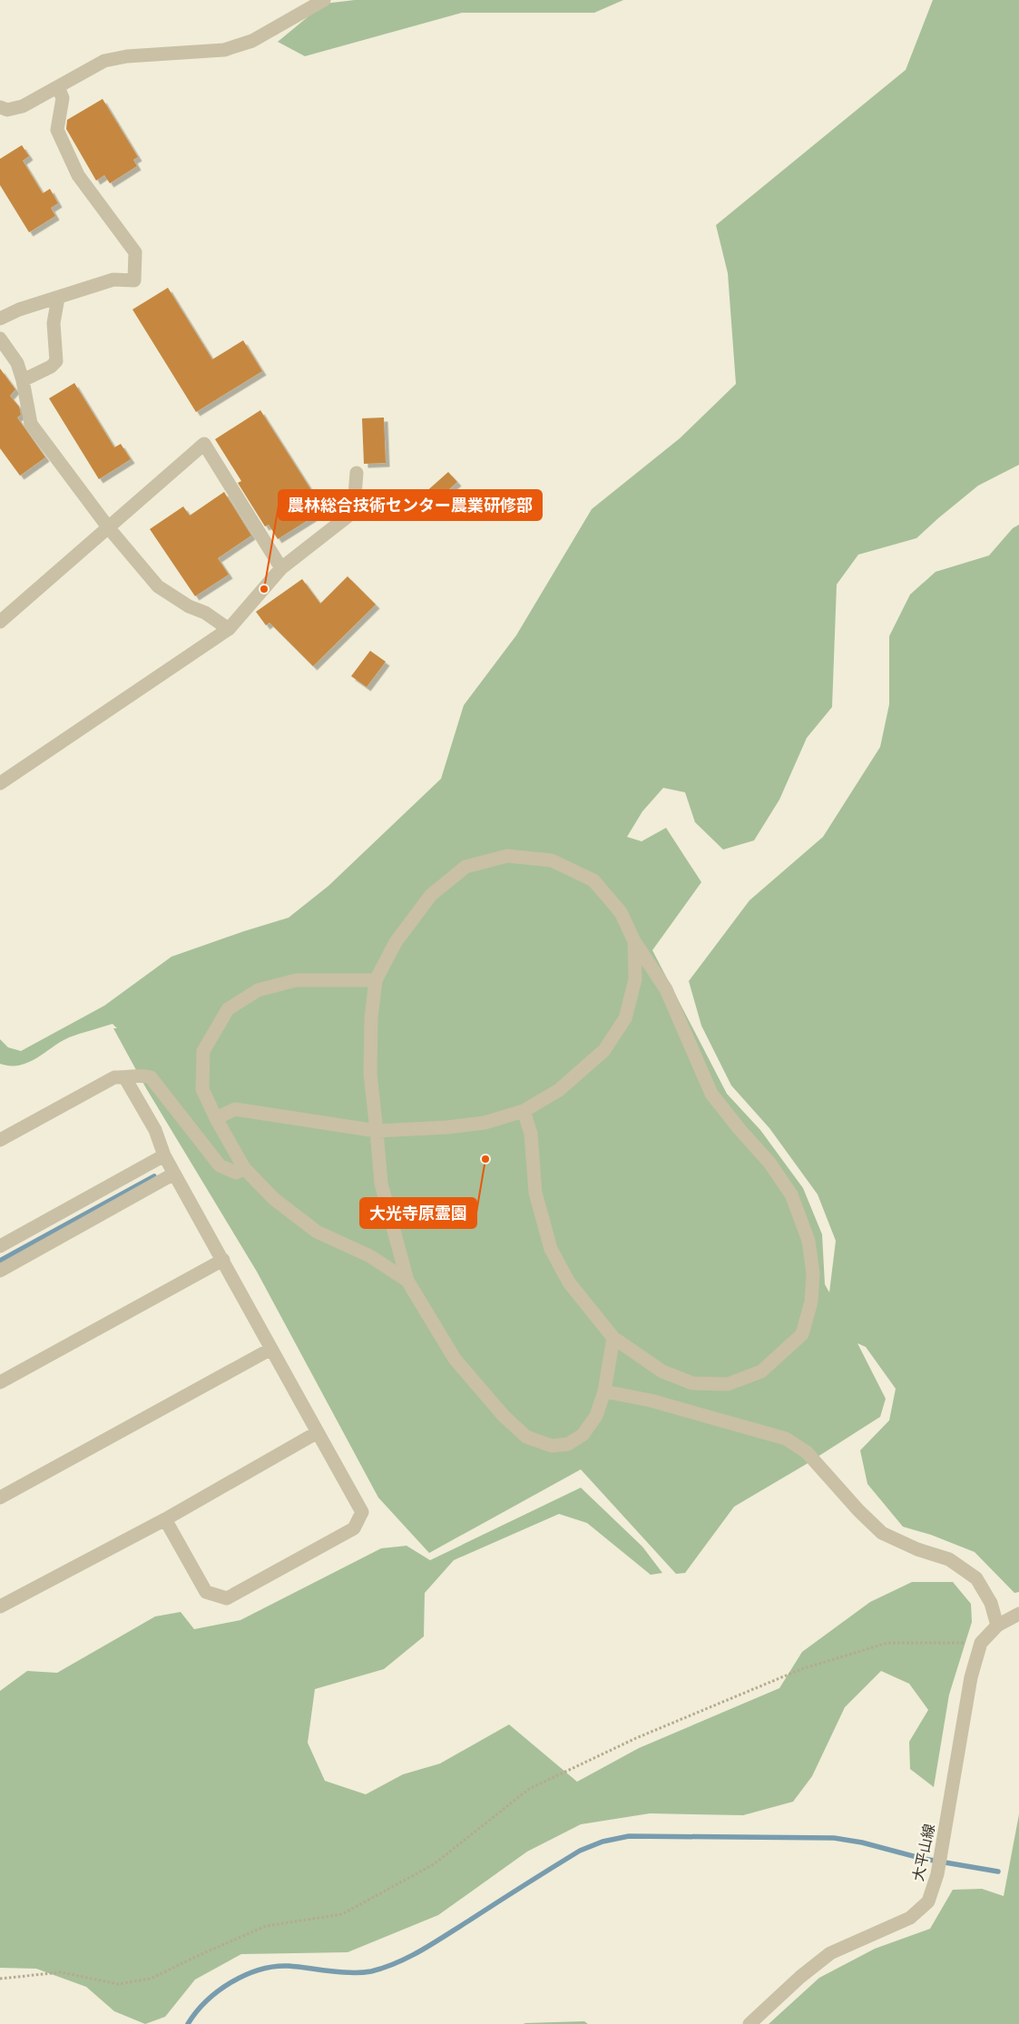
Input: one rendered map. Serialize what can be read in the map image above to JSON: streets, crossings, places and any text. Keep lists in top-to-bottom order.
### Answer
{
  "streets": {
    "street": ["大平山線"]
  },
  "places": ["農林総合技術センター農業研修部", "大光寺原霊園"]
}
